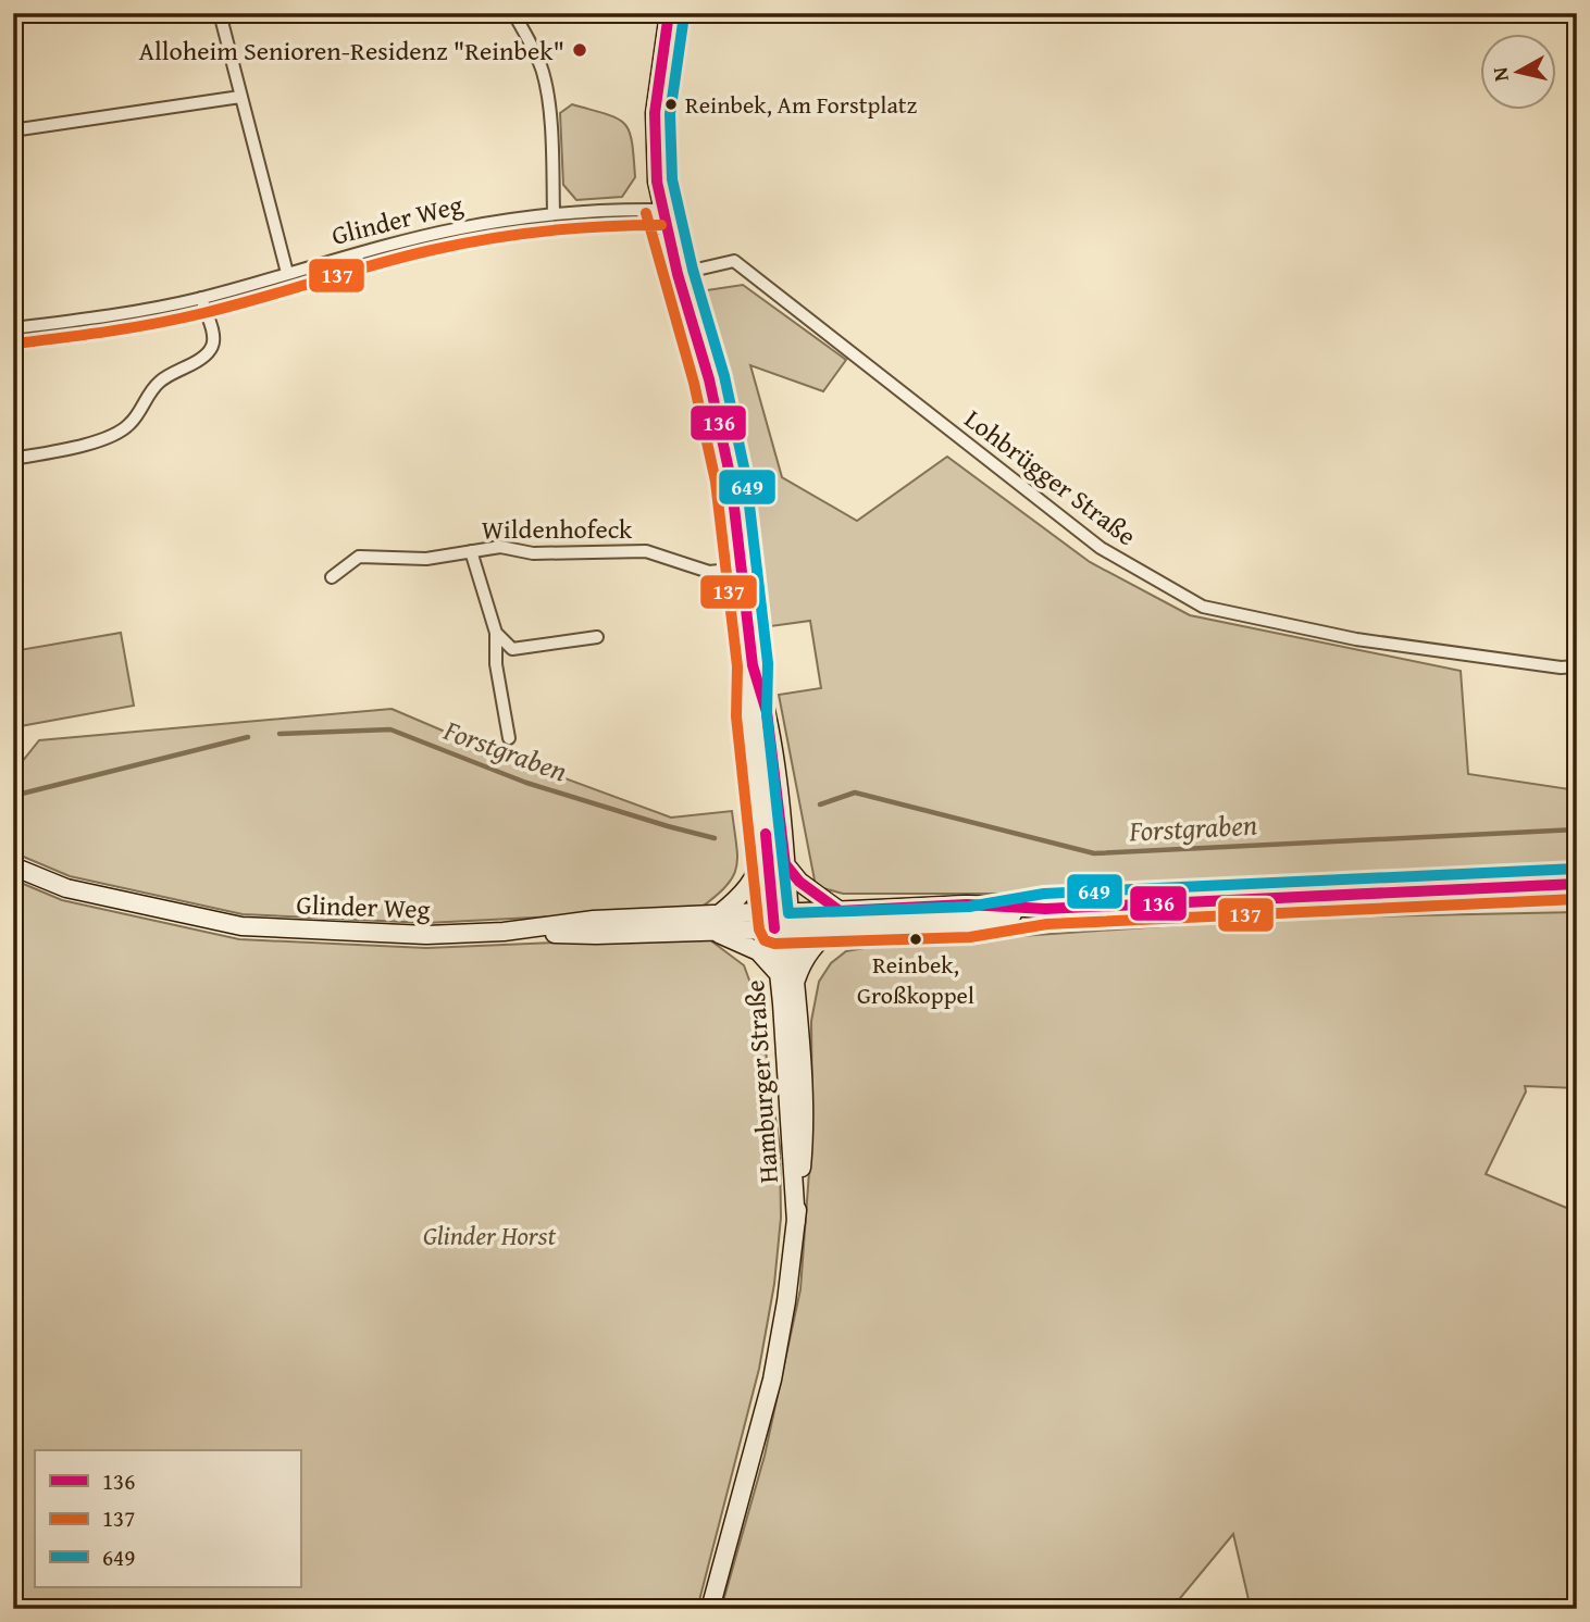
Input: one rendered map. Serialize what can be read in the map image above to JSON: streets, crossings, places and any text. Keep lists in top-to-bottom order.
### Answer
{
  "streets": {
    "main road": ["Glinder Weg", "Hamburger Straße"],
    "street": ["Lohbrügger Straße", "Wildenhofeck"]
  },
  "crossings": [
    ["Glinder Weg", "Hamburger Straße"],
    ["Lohbrügger Straße", "Hamburger Straße"],
    ["Wildenhofeck", "Hamburger Straße"]
  ],
  "water": ["Forstgraben"],
  "parks": ["Glinder Horst"],
  "places": ["Alloheim Senioren-Residenz \"Reinbek\"", "Reinbek, Am Forstplatz", "Reinbek, Großkoppel"],
  "lines": ["transit line 136", "transit line 649", "transit line 137"],
  "legend": ["136", "137", "649"],
  "north": "left"
}
